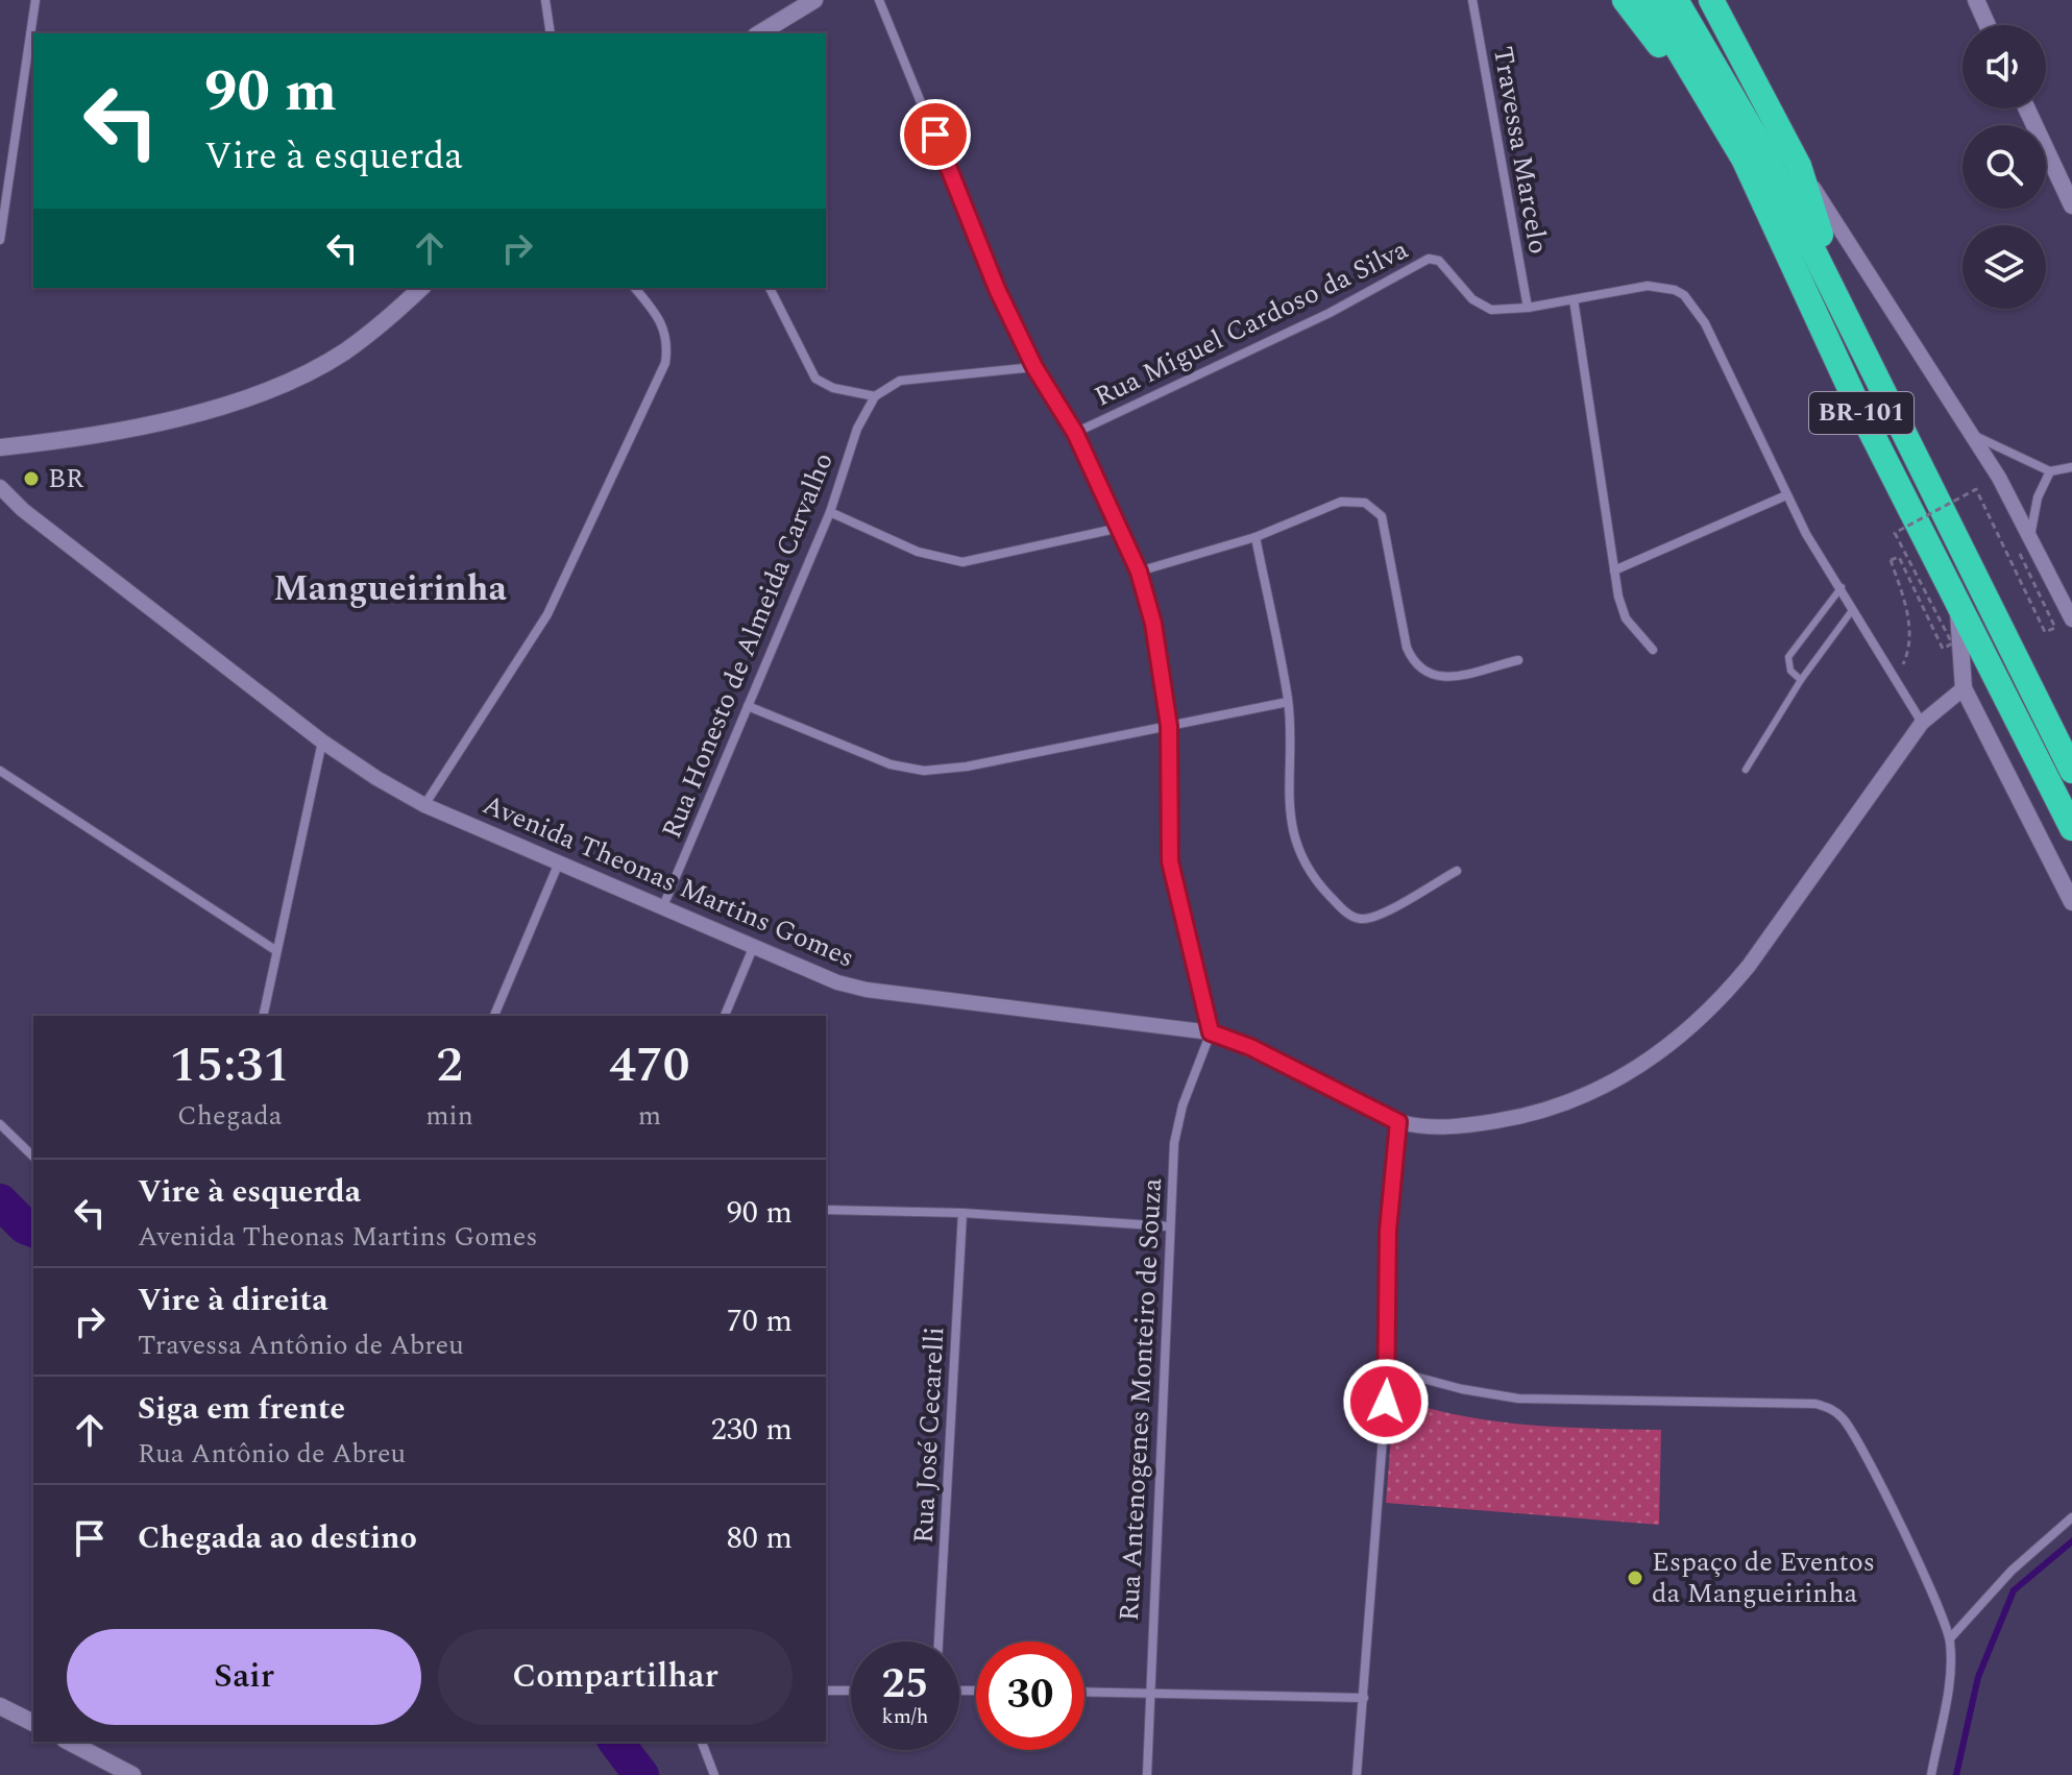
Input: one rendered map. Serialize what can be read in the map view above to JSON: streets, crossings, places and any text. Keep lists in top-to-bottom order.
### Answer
{
  "streets": {
    "highway": ["BR-101"],
    "street": [
      "Travessa Marcelo",
      "Rua Miguel Cardoso da Silva",
      "Rua Honesto de Almeida Carvalho",
      "Avenida Theonas Martins Gomes",
      "Rua Antenogenes Monteiro de Souza",
      "Rua José Cecarelli"
    ]
  },
  "crossings": [
    ["Travessa Marcelo", "Rua Miguel Cardoso da Silva"],
    ["Rua Miguel Cardoso da Silva", "Avenida Theonas Martins Gomes"],
    ["Rua Honesto de Almeida Carvalho", "Avenida Theonas Martins Gomes"],
    ["Avenida Theonas Martins Gomes", "Rua Antenogenes Monteiro de Souza"]
  ],
  "districts": ["Mangueirinha"],
  "places": ["BR", "Espaço de Eventos da Mangueirinha"],
  "page": {
    "turn": ["90 m", "Vire à esquerda"],
    "eta": [
      "15:31",
      "Chegada",
      "2",
      "min",
      "470",
      "m"
    ],
    "list": [
      {
        "name": "Vire à esquerda",
        "note": "Avenida Theonas Martins Gomes",
        "value": "90 m"
      },
      {
        "name": "Vire à direita",
        "note": "Travessa Antônio de Abreu",
        "value": "70 m"
      },
      {
        "name": "Siga em frente",
        "note": "Rua Antônio de Abreu",
        "value": "230 m"
      },
      {
        "name": "Chegada ao destino",
        "value": "80 m"
      }
    ],
    "buttons": ["Sair", "Compartilhar"],
    "speed": "25 km/h",
    "limit": "30"
  }
}
